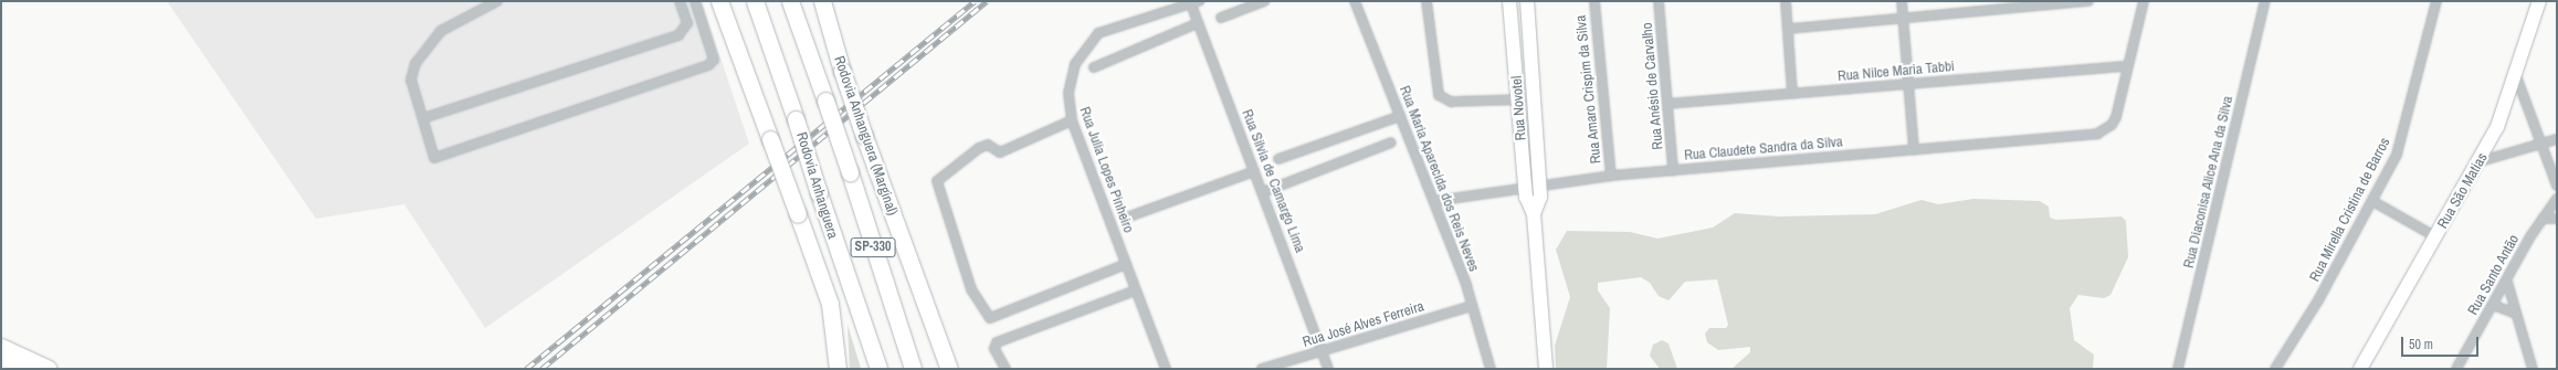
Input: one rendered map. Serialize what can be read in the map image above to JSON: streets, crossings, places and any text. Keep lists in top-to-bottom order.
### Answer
{
  "streets": {
    "highway": ["Rodovia Anhanguera (Marginal)", "Rodovia Anhanguera", "SP-330"],
    "street": [
      "Rua Nilce Maria Tabbi",
      "Rua Anésio de Carvalho",
      "Rua Amaro Crispim da Silva",
      "Rua Novotel",
      "Rua Claudete Sandra da Silva",
      "Rua Julia Lopes Pinheiro",
      "Rua Maria Aparecida dos Reis Neves",
      "Rua Silvia de Camargo Lima",
      "Rua Diaconisa Alice Ana da Silva",
      "Rua São Matias",
      "Rua Mirella Cristina de Barros",
      "Rua Santo Antão",
      "Rua José Alves Ferreira"
    ]
  },
  "crossings": [
    ["Rua Nilce Maria Tabbi", "Rua Anésio de Carvalho"],
    ["Rua Nilce Maria Tabbi", "Rua Claudete Sandra da Silva"],
    ["Rua Anésio de Carvalho", "Rua Claudete Sandra da Silva"],
    ["Rua Amaro Crispim da Silva", "Rua Claudete Sandra da Silva"],
    ["Rua Novotel", "Rua Claudete Sandra da Silva"],
    ["Rua Claudete Sandra da Silva", "Rua Maria Aparecida dos Reis Neves"],
    ["Rua Julia Lopes Pinheiro", "Rua Silvia de Camargo Lima"],
    ["Rua Maria Aparecida dos Reis Neves", "Rua José Alves Ferreira"],
    ["Rua Silvia de Camargo Lima", "Rua José Alves Ferreira"]
  ],
  "scale_bar": "50 m"
}
